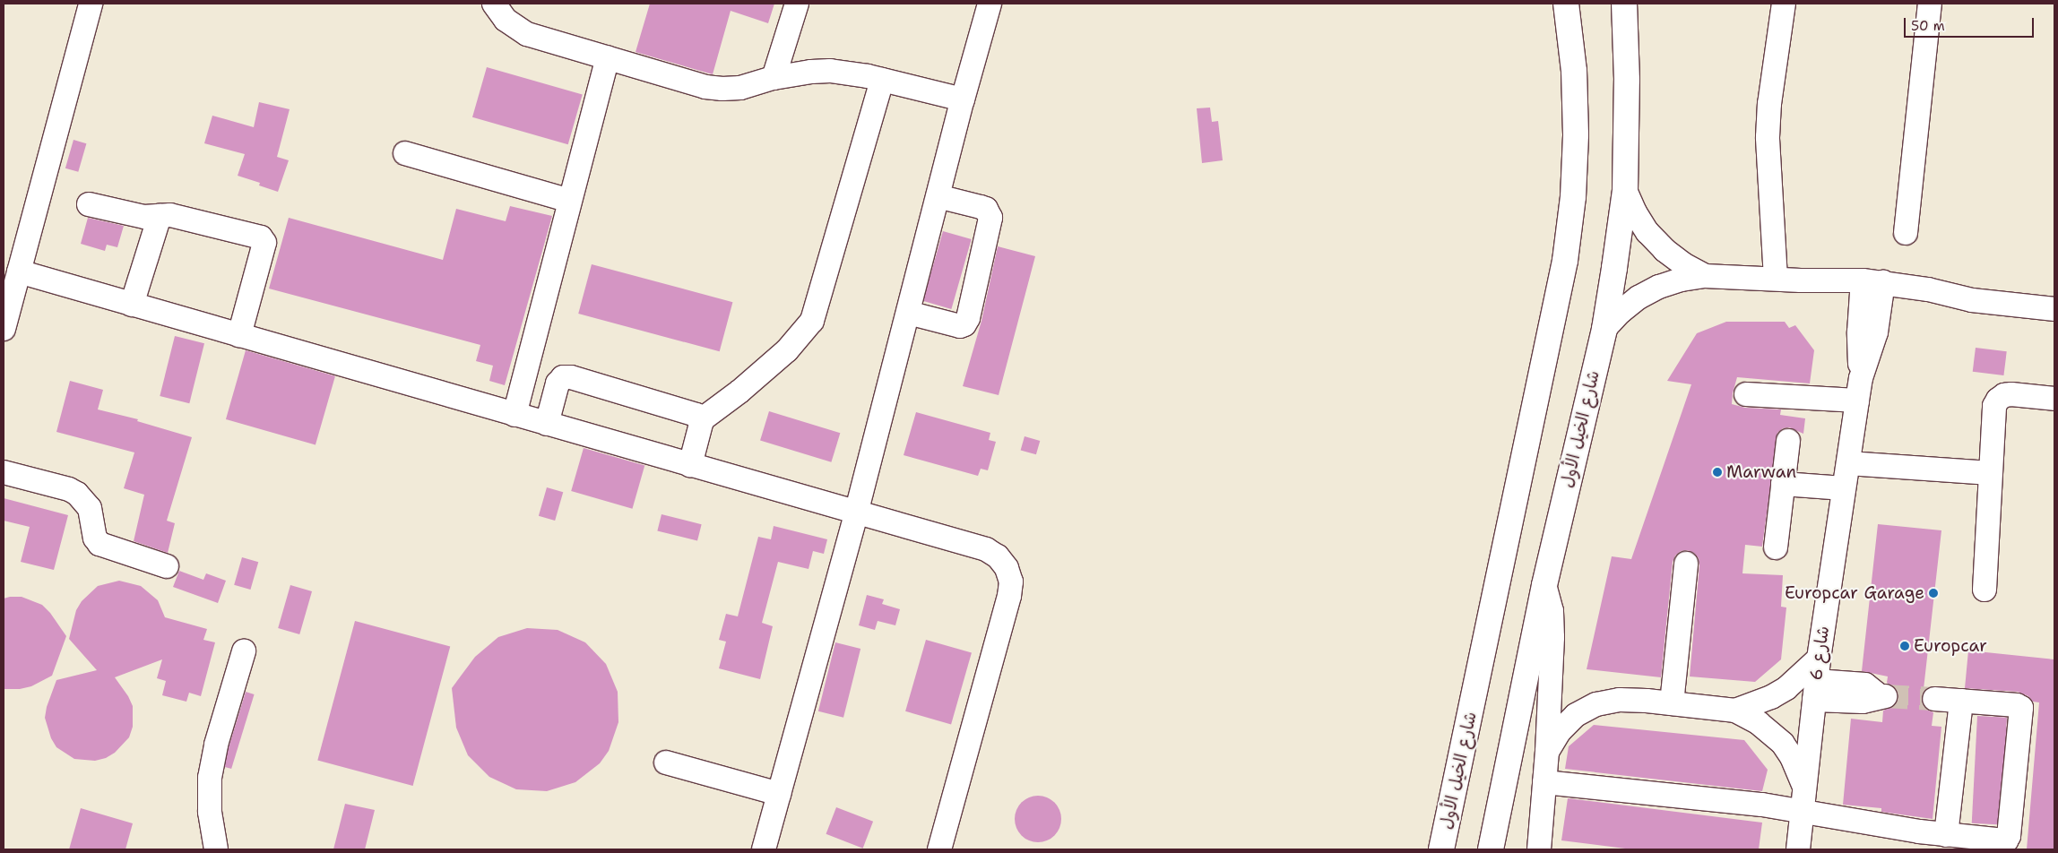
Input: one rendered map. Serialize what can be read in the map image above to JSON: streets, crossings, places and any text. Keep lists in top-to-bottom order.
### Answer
{
  "streets": {
    "main road": ["شارع الخيل الأول"],
    "street": ["شارع 6"]
  },
  "places": ["Marwan", "Europcar Garage", "Europcar"],
  "scale_bar": "50 m"
}
